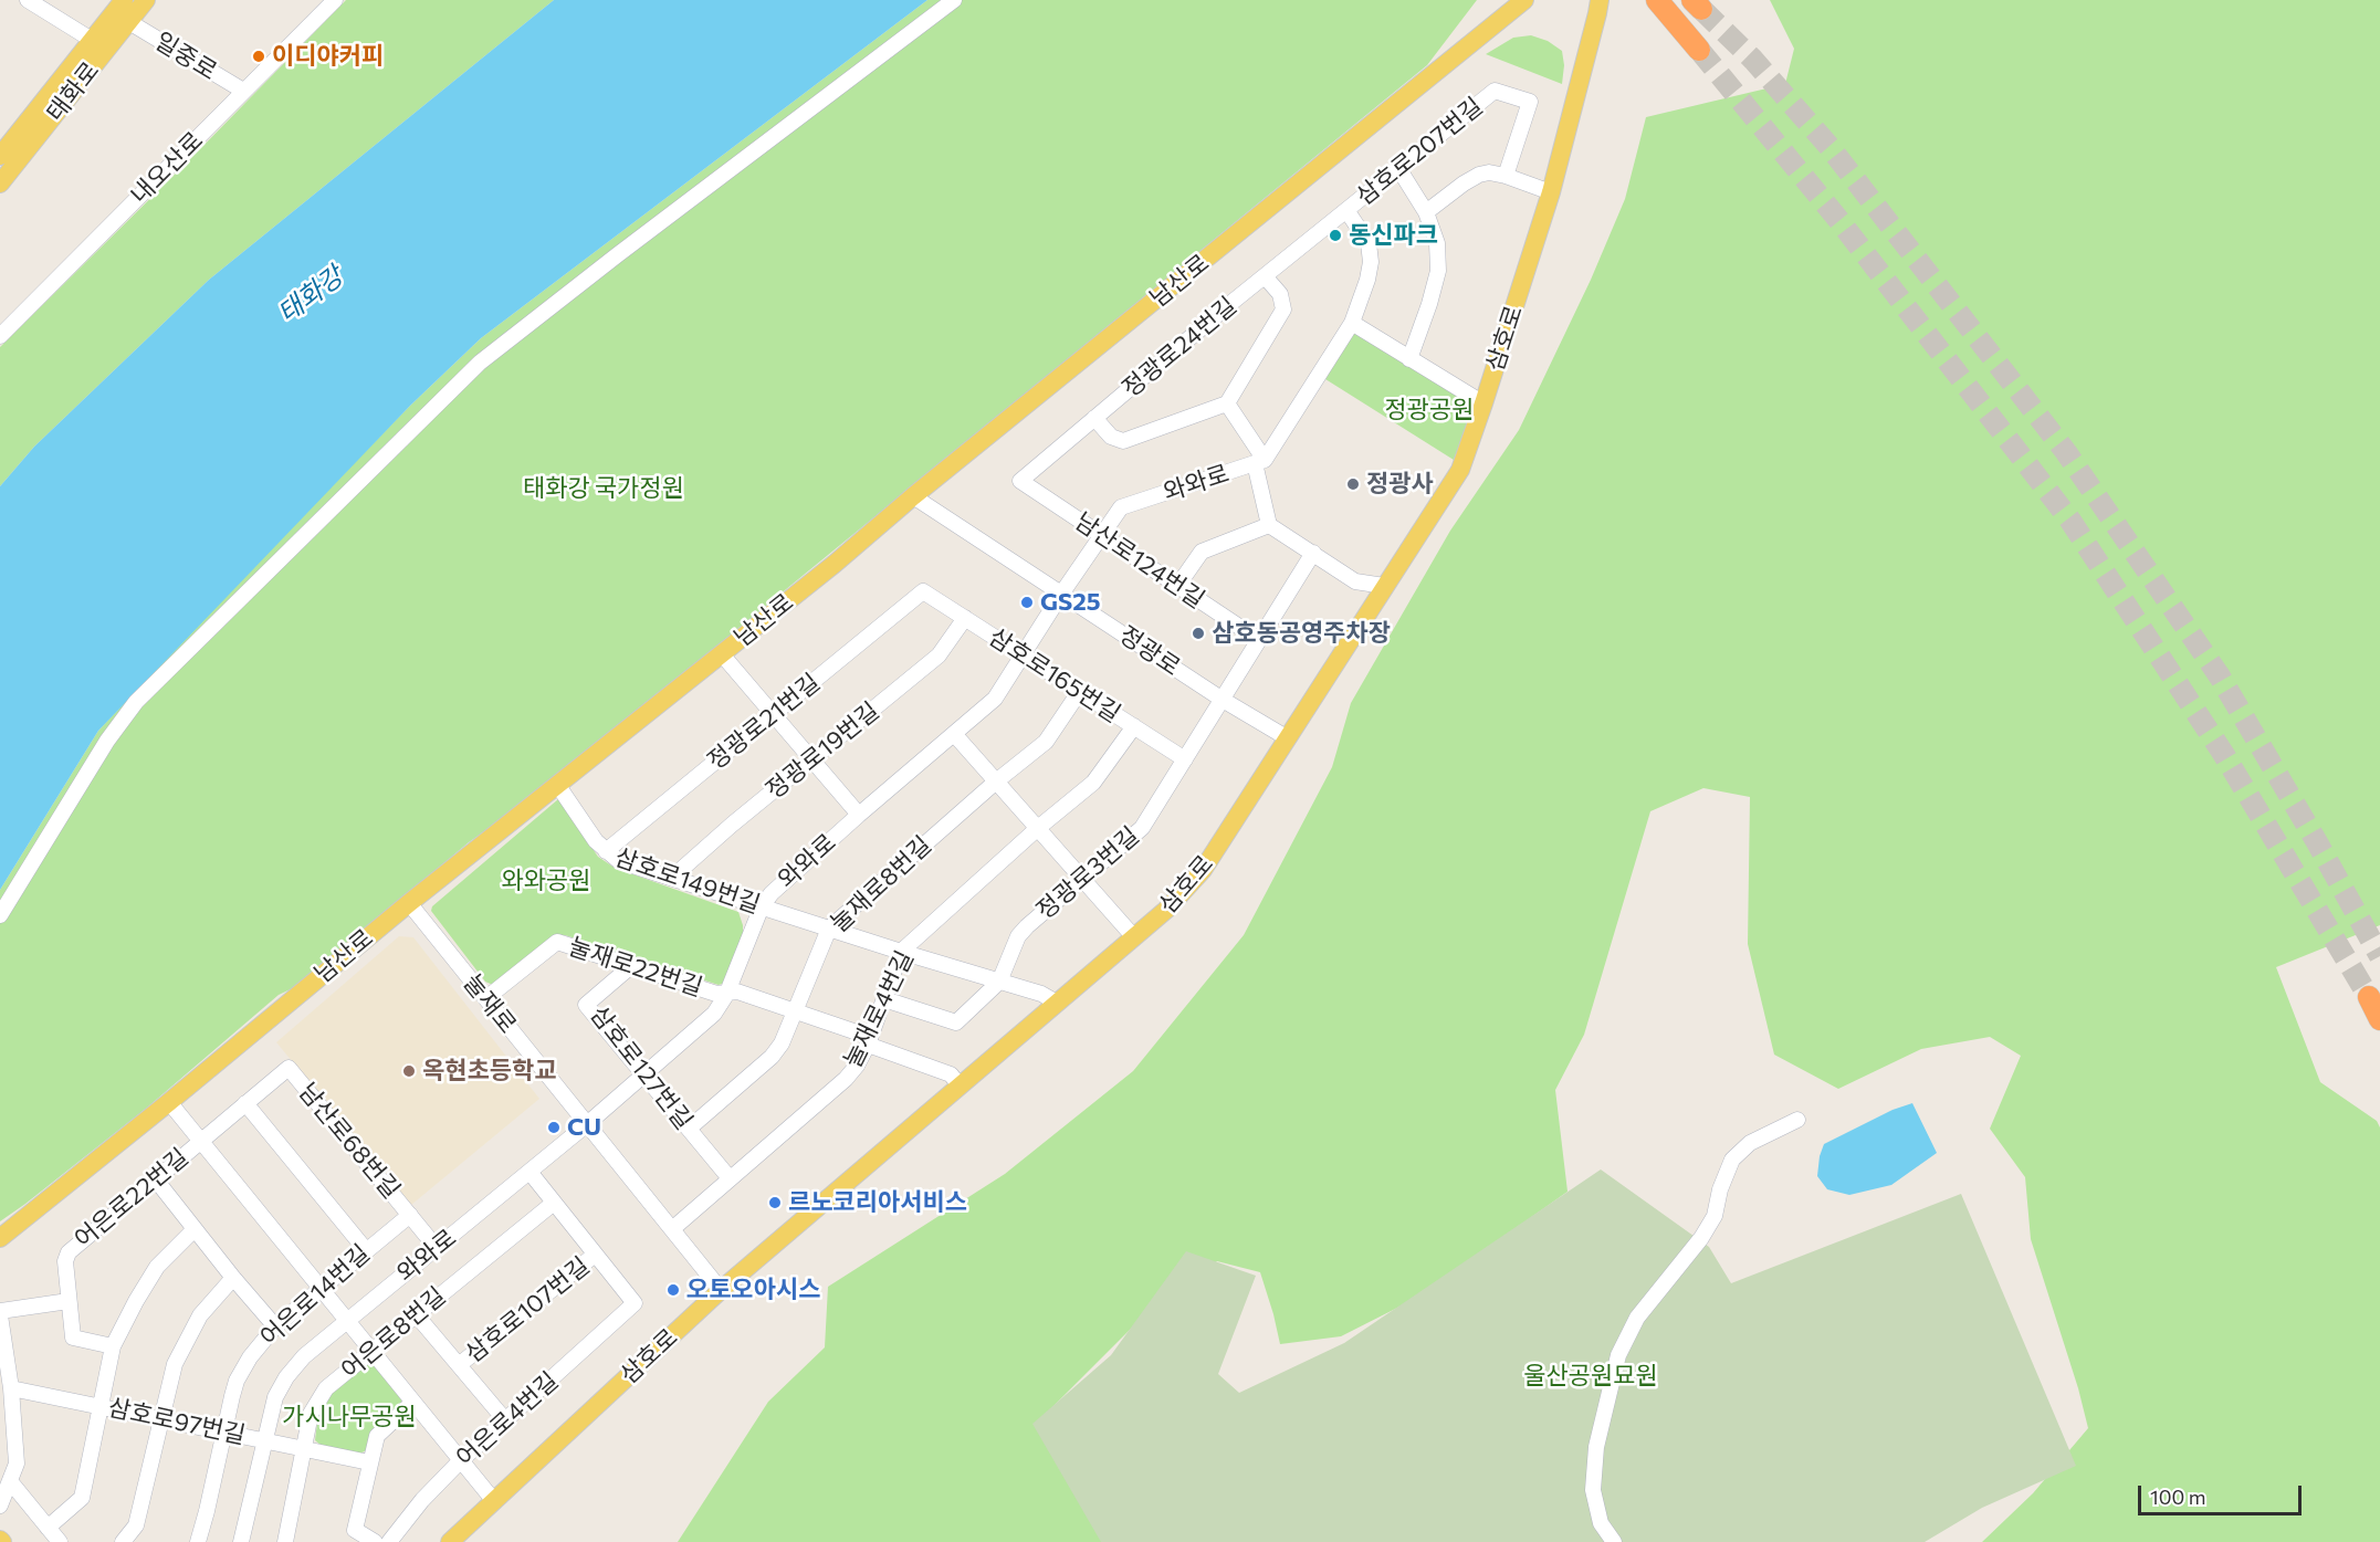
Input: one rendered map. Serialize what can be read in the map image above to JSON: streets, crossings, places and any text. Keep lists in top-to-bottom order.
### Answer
{
  "streets": {
    "main road": ["태화로", "남산로", "삼호로"],
    "street": [
      "일중로",
      "삼호로207번길",
      "내오산로",
      "정광로24번길",
      "와와로",
      "남산로124번길",
      "정광로",
      "삼호로165번길",
      "정광로21번길",
      "정광로19번길",
      "정광로3번길",
      "삼호로149번길",
      "눌재로8번길",
      "눌재로22번길",
      "눌재로",
      "눌재로4번길",
      "삼호로127번길",
      "남산로68번길",
      "어은로22번길",
      "어은로14번길",
      "삼호로107번길",
      "어은로8번길",
      "어은로4번길",
      "삼호로97번길"
    ]
  },
  "crossings": [
    ["일중로", "태화로"],
    ["일중로", "내오산로"],
    ["삼호로207번길", "삼호로"],
    ["삼호로207번길", "정광로24번길"],
    ["남산로", "정광로"],
    ["남산로", "삼호로149번길"],
    ["남산로", "눌재로"],
    ["삼호로", "정광로"],
    ["삼호로", "삼호로149번길"],
    ["삼호로", "눌재로22번길"],
    ["삼호로", "눌재로"],
    ["정광로24번길", "남산로124번길"],
    ["와와로", "남산로124번길"],
    ["와와로", "정광로"],
    ["와와로", "삼호로165번길"],
    ["와와로", "삼호로149번길"],
    ["와와로", "눌재로22번길"],
    ["와와로", "눌재로"],
    ["와와로", "삼호로127번길"],
    ["와와로", "남산로68번길"],
    ["와와로", "삼호로97번길"],
    ["남산로124번길", "정광로3번길"],
    ["정광로", "정광로3번길"],
    ["삼호로165번길", "정광로21번길"],
    ["삼호로165번길", "정광로19번길"],
    ["삼호로165번길", "정광로3번길"],
    ["삼호로165번길", "눌재로8번길"],
    ["삼호로165번길", "눌재로4번길"],
    ["정광로21번길", "삼호로149번길"],
    ["정광로19번길", "삼호로149번길"],
    ["정광로3번길", "삼호로149번길"],
    ["삼호로149번길", "눌재로8번길"],
    ["삼호로149번길", "눌재로4번길"],
    ["눌재로8번길", "눌재로22번길"],
    ["눌재로8번길", "삼호로127번길"],
    ["눌재로22번길", "눌재로"],
    ["눌재로22번길", "눌재로4번길"],
    ["눌재로22번길", "삼호로127번길"],
    ["눌재로", "눌재로4번길"],
    ["눌재로4번길", "삼호로127번길"],
    ["남산로68번길", "어은로22번길"],
    ["남산로68번길", "어은로14번길"],
    ["어은로14번길", "삼호로97번길"],
    ["삼호로107번길", "어은로8번길"],
    ["삼호로107번길", "어은로4번길"],
    ["어은로8번길", "삼호로97번길"]
  ],
  "water": ["태화강"],
  "parks": [
    "정광공원",
    "태화강 국가정원",
    "와와공원",
    "울산공원묘원",
    "가시나무공원"
  ],
  "places": [
    "이디야커피",
    "동신파크",
    "정광사",
    "GS25",
    "삼호동공영주차장",
    "옥현초등학교",
    "CU",
    "르노코리아서비스",
    "오토오아시스"
  ],
  "scale_bar": "100 m"
}
